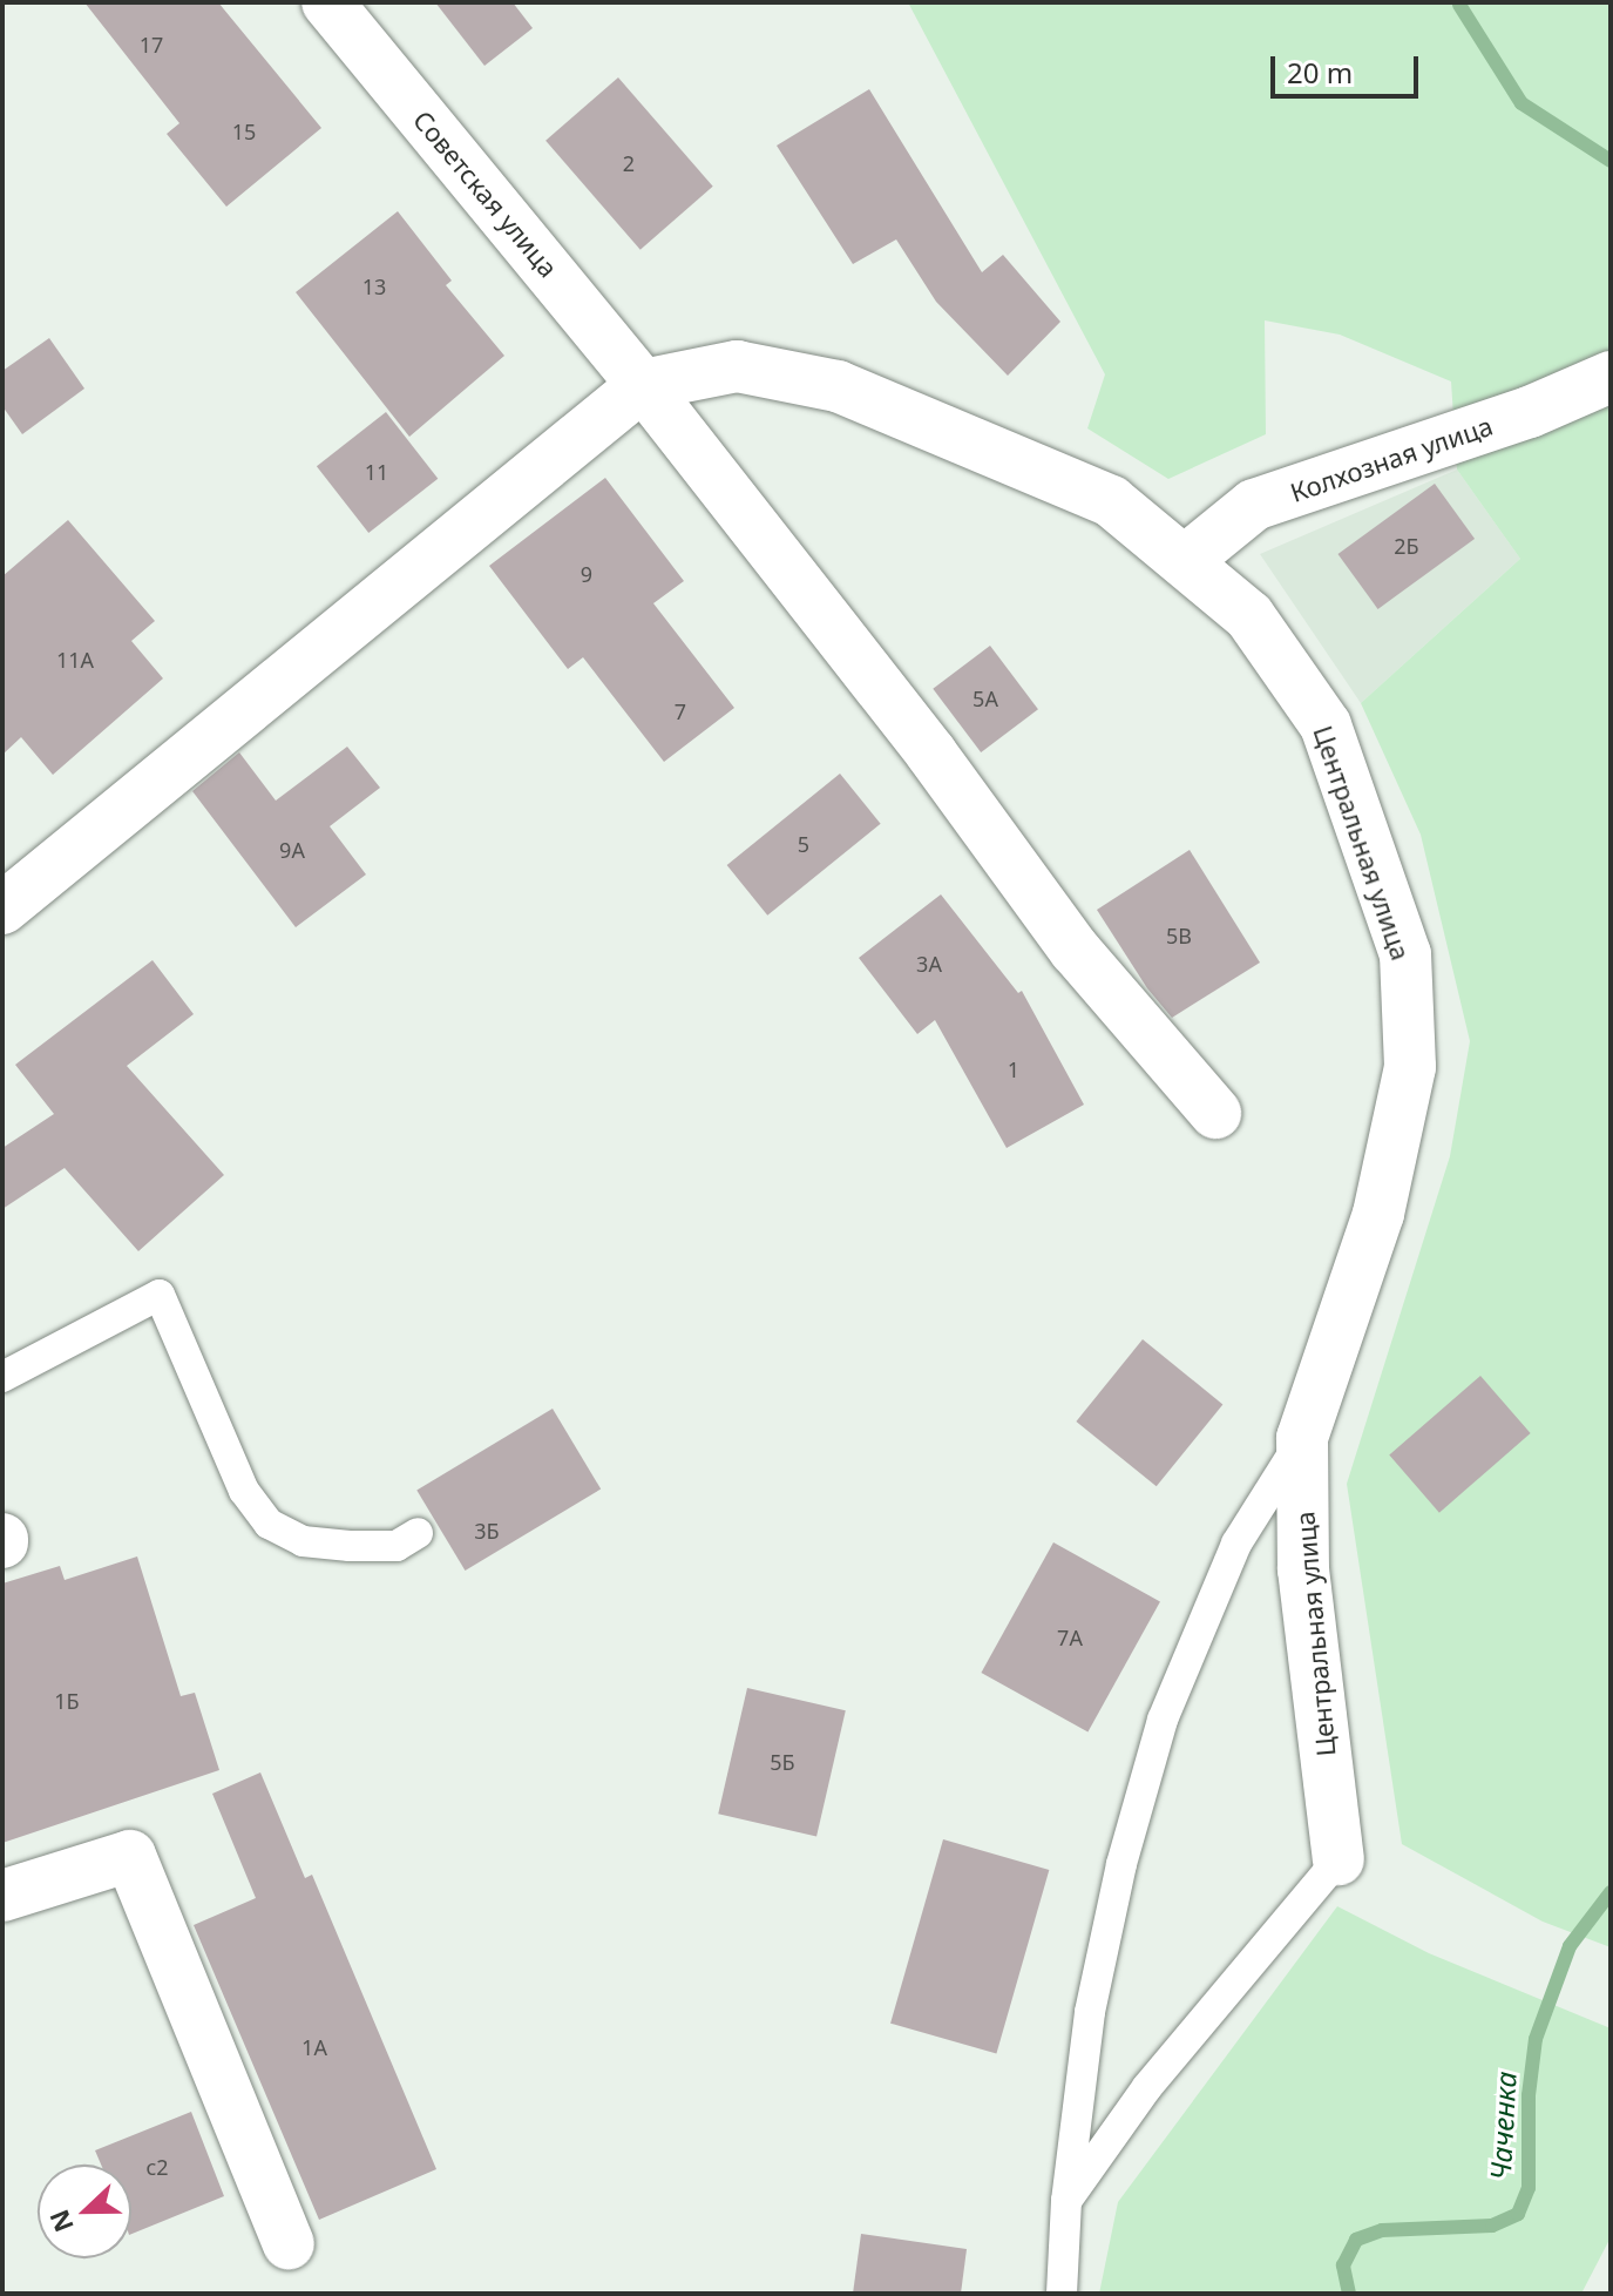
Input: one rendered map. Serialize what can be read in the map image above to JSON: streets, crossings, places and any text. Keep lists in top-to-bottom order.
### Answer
{
  "streets": {
    "street": ["Советская улица", "Колхозная улица", "Центральная улица"]
  },
  "crossings": [
    ["Советская улица", "Центральная улица"],
    ["Колхозная улица", "Центральная улица"]
  ],
  "water": ["Чаченка"],
  "house_numbers": [
    "17",
    "15",
    "2",
    "13",
    "11",
    "2Б",
    "9",
    "11А",
    "5А",
    "7",
    "5",
    "9А",
    "5В",
    "3А",
    "1",
    "3Б",
    "7А",
    "1Б",
    "5Б",
    "1А",
    "с2"
  ],
  "scale_bar": "20 m",
  "north": "left"
}
